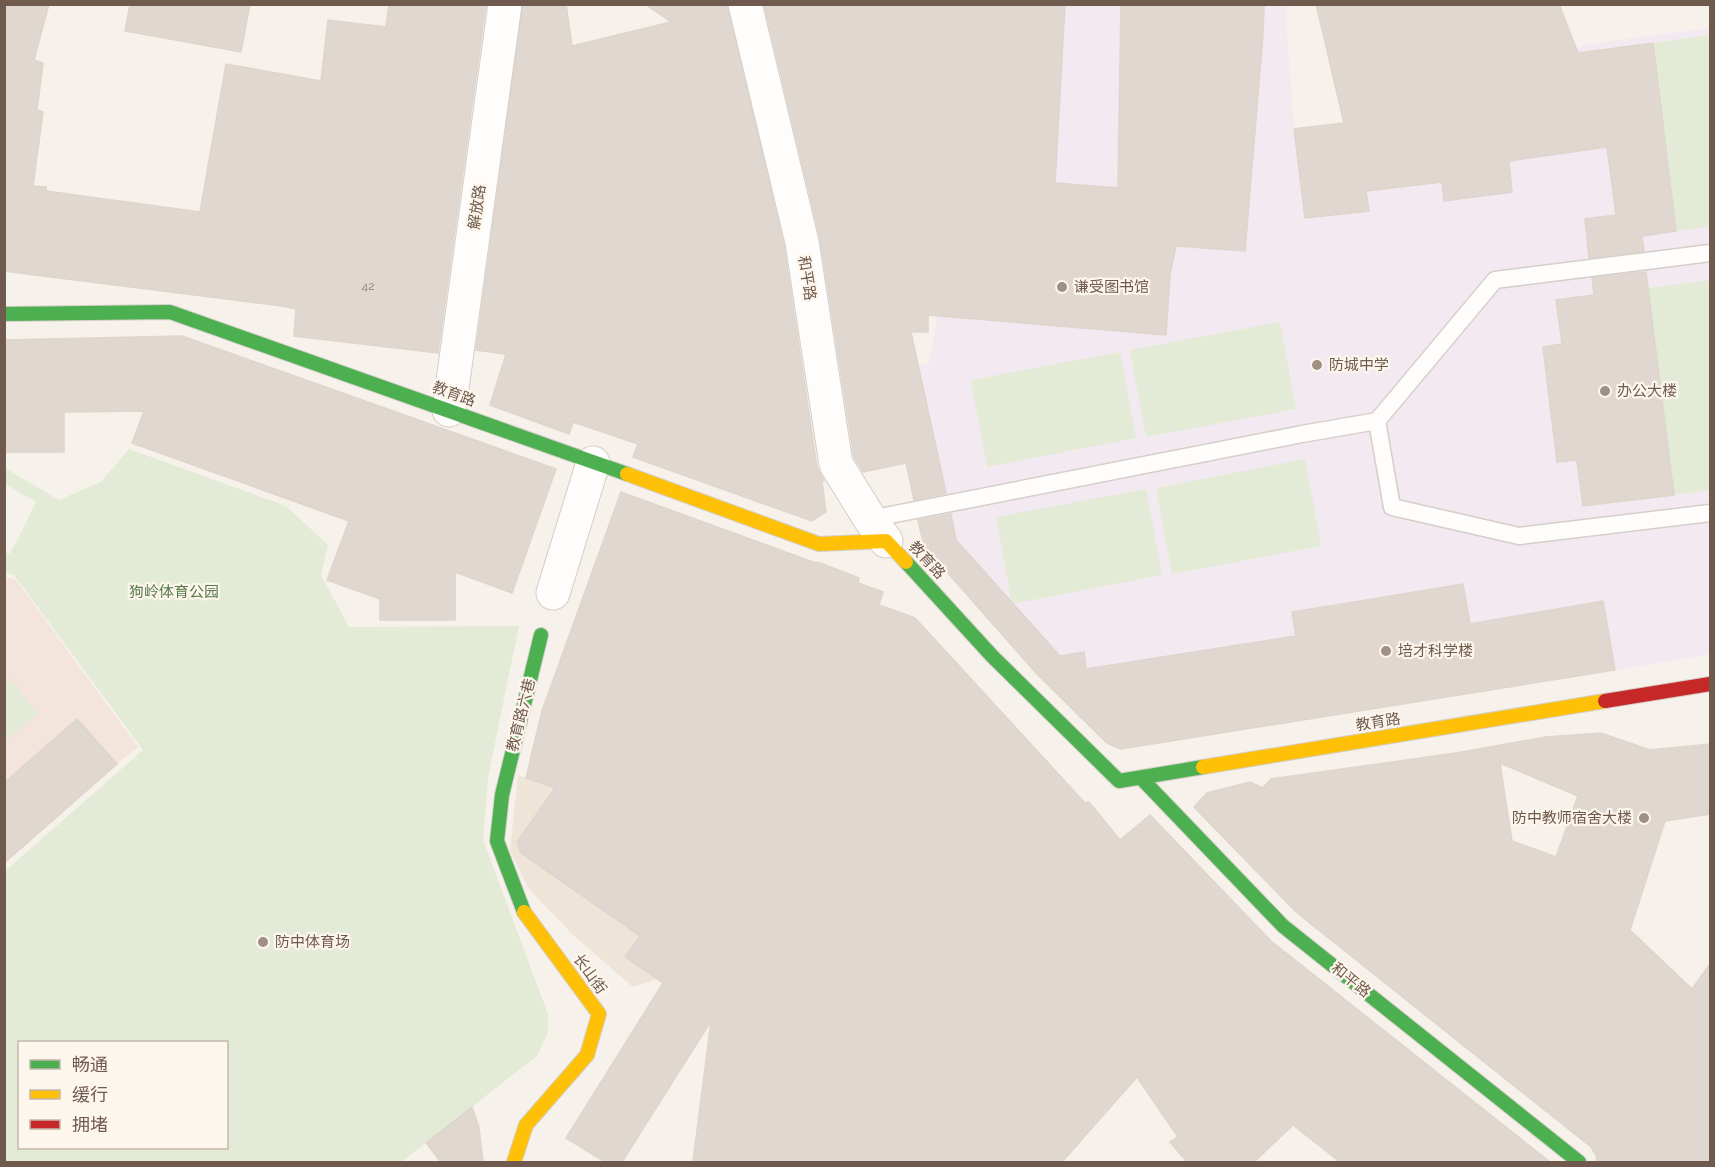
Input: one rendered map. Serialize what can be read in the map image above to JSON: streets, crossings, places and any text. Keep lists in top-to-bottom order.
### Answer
{
  "streets": {
    "street": [
      "解放路",
      "和平路",
      "教育路",
      "教育路六巷",
      "长山街"
    ]
  },
  "crossings": [
    ["解放路", "教育路"],
    ["和平路", "教育路"],
    ["教育路六巷", "长山街"]
  ],
  "parks": ["狗岭体育公园"],
  "places": [
    "谦受图书馆",
    "防城中学",
    "办公大楼",
    "培才科学楼",
    "防中教师宿舍大楼",
    "防中体育场"
  ],
  "house_numbers": ["42"],
  "legend": ["畅通", "缓行", "拥堵"]
}
